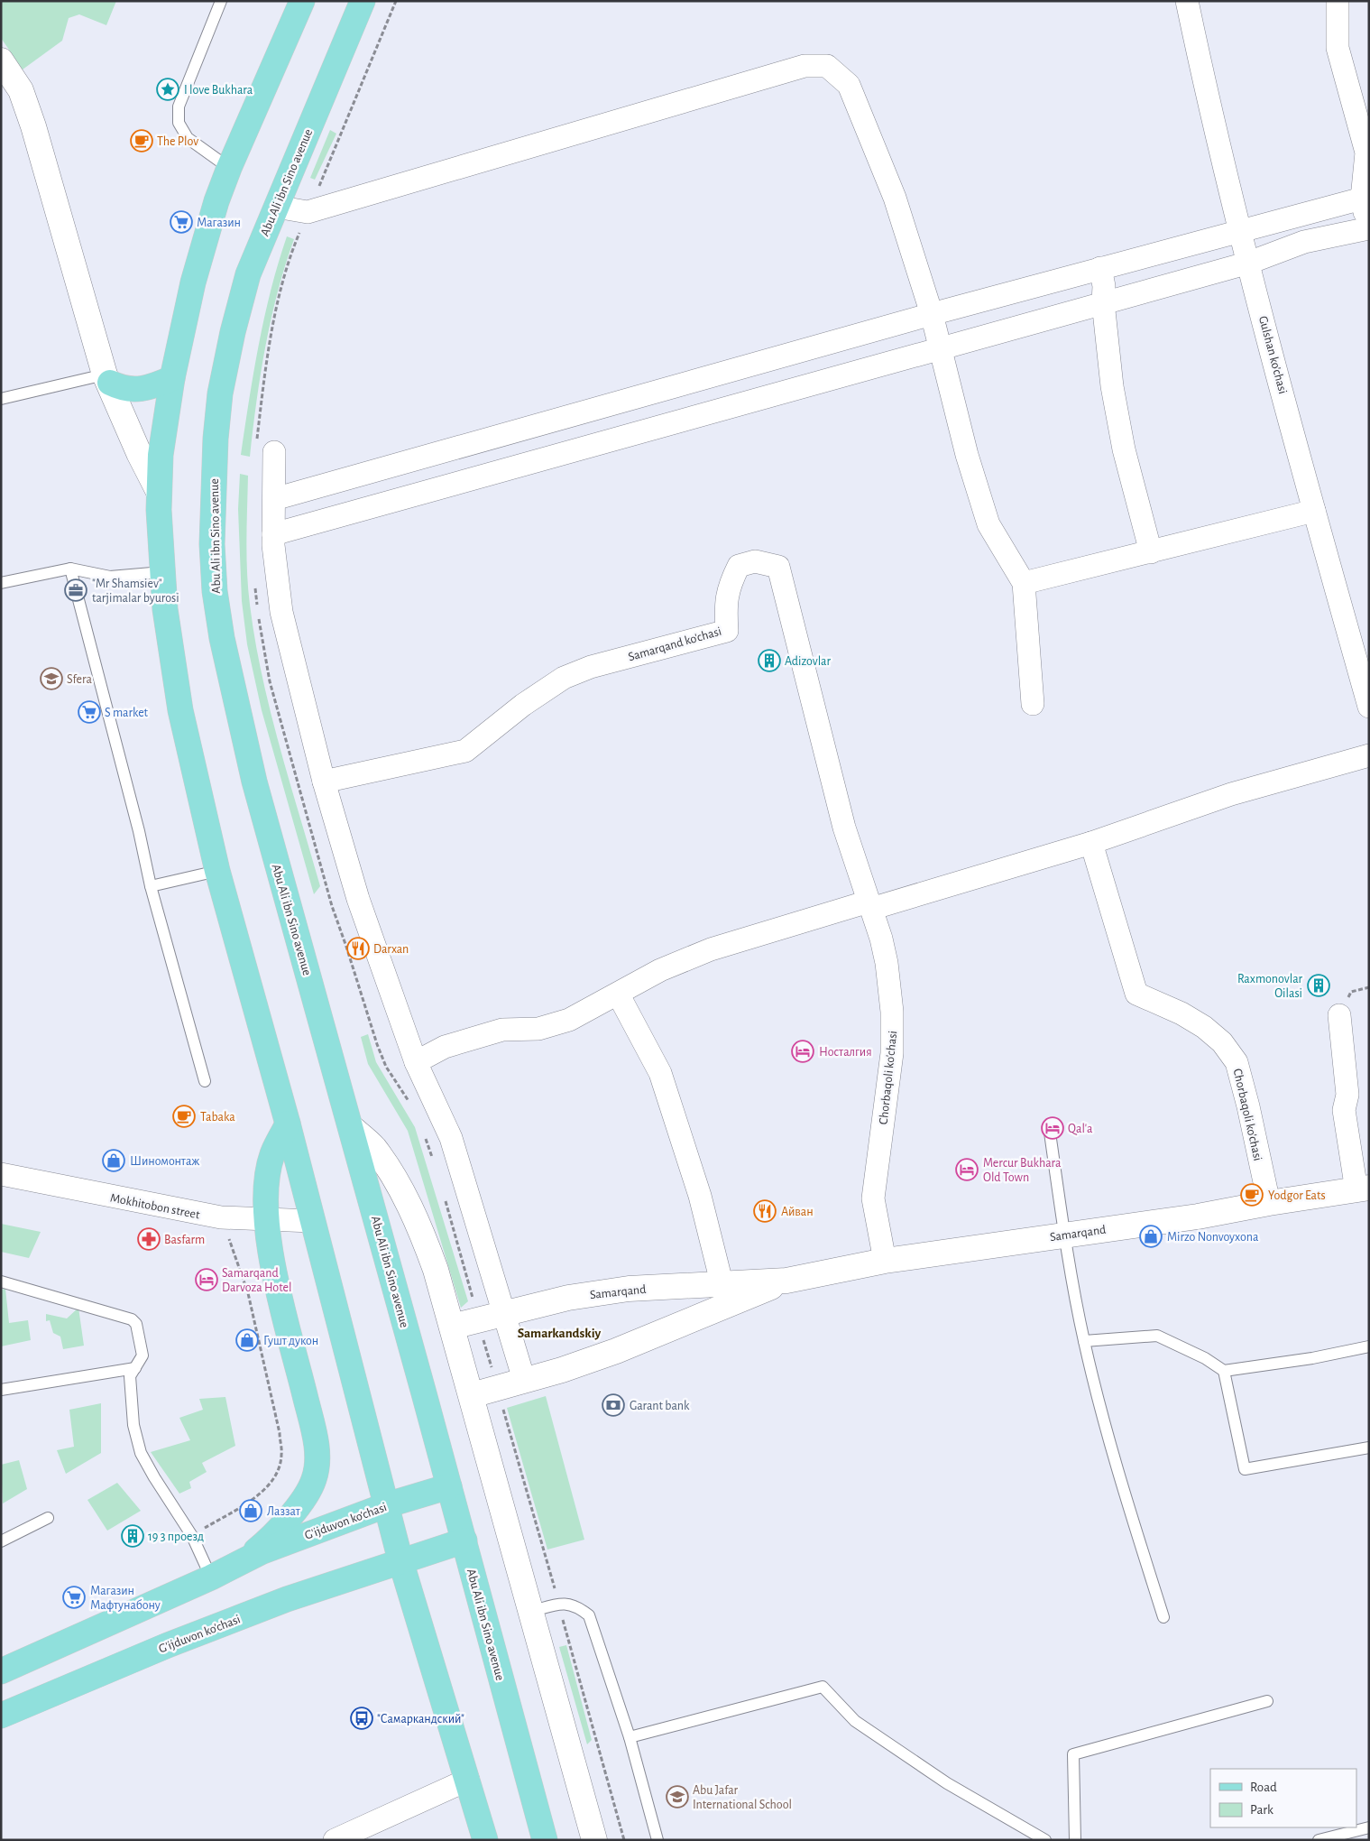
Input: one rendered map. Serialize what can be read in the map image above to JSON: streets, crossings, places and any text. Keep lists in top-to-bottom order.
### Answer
{
  "streets": {
    "main road": ["Abu Ali ibn Sino avenue", "G'ijduvon ko‘chasi", "G'ijduvon ko'chasi"],
    "street": [
      "Gulshan ko'chasi",
      "Samarqand ko'chasi",
      "Chorbaqoli ko'chasi",
      "Mokhitobon street",
      "Samarqand"
    ]
  },
  "crossings": [
    ["Abu Ali ibn Sino avenue", "G'ijduvon ko‘chasi"],
    ["Samarqand ko'chasi", "Chorbaqoli ko'chasi"],
    ["Chorbaqoli ko'chasi", "Samarqand"]
  ],
  "districts": ["Samarkandskiy"],
  "places": {
    "place": ["I love Bukhara"],
    "cafe": ["The Plov", "Tabaka", "Yodgor Eats"],
    "supermarket": ["Магазин", "S market", "Магазин Мафтунабону"],
    "office": ["\"Mr Shamsiev\" tarjimalar byurosi"],
    "building": ["Adizovlar", "Raxmonovlar Oilasi", "19 3 проезд"],
    "school or university": ["Sfera", "Abu Jafar International School"],
    "restaurant": ["Darxan", "Айван"],
    "hotel": [
      "Носталгия",
      "Qal'a",
      "Mercur Bukhara Old Town",
      "Samarqand Darvoza Hotel"
    ],
    "shop": [
      "Шиномонтаж",
      "Mirzo Nonvoyxona",
      "Гушт дукон",
      "Лаззат"
    ],
    "pharmacy": ["Basfarm"],
    "bank": ["Garant bank"],
    "bus stop": ["\"Самаркандский\""]
  },
  "legend": ["Road", "Park"]
}
